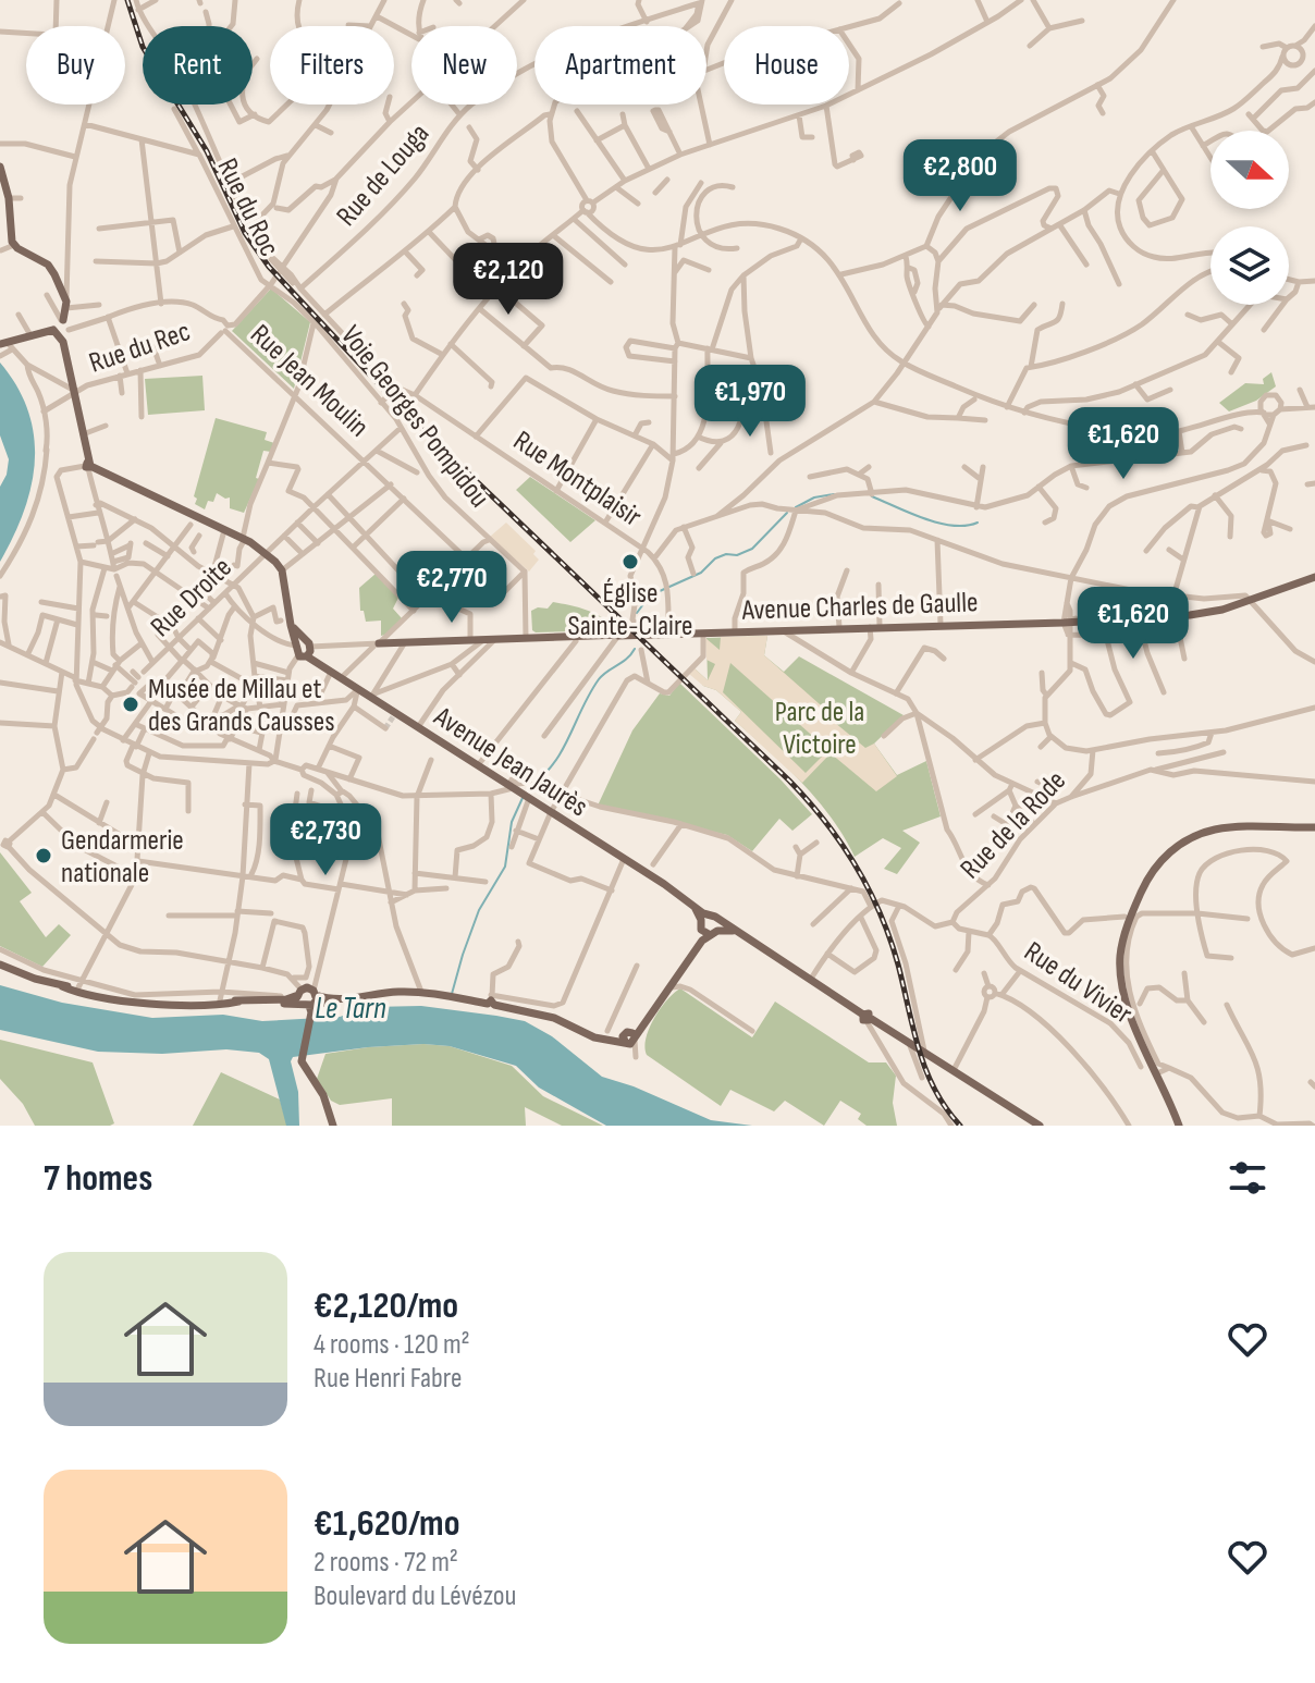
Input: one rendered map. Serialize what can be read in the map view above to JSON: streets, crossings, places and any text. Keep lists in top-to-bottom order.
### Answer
{
  "streets": {
    "main road": ["Avenue Charles de Gaulle", "Avenue Jean Jaurès"],
    "street": [
      "Rue de Louga",
      "Rue du Roc",
      "Rue du Rec",
      "Rue Jean Moulin",
      "Voie Georges Pompidou",
      "Rue Montplaisir",
      "Rue Droite",
      "Rue de la Rode",
      "Rue du Vivier"
    ]
  },
  "crossings": [
    ["Rue de Louga", "Rue Montplaisir"],
    ["Rue du Roc", "Rue du Rec"],
    ["Rue du Roc", "Voie Georges Pompidou"],
    ["Rue du Rec", "Rue Jean Moulin"],
    ["Rue du Rec", "Voie Georges Pompidou"],
    ["Rue Jean Moulin", "Voie Georges Pompidou"],
    ["Rue Jean Moulin", "Rue Droite"],
    ["Voie Georges Pompidou", "Rue Droite"],
    ["Rue Montplaisir", "Avenue Charles de Gaulle"]
  ],
  "water": ["Le Tarn"],
  "parks": ["Parc de la Victoire"],
  "places": ["Église Sainte-Claire", "Musée de Millau et des Grands Causses", "Gendarmerie nationale"],
  "north": "right",
  "page": {
    "chip": [
      "Buy",
      "Rent",
      "Filters",
      "New",
      "Apartment",
      "House"
    ],
    "price": [
      "€2,800",
      "€2,120",
      "€1,970",
      "€1,620",
      "€2,770",
      "€1,620",
      "€2,730"
    ],
    "heading": "7 homes",
    "list": [
      {
        "name": "€2,120/mo",
        "note": "4 rooms · 120 m² · Rue Henri Fabre"
      },
      {
        "name": "€1,620/mo",
        "note": "2 rooms · 72 m² · Boulevard du Lévézou"
      }
    ]
  }
}
